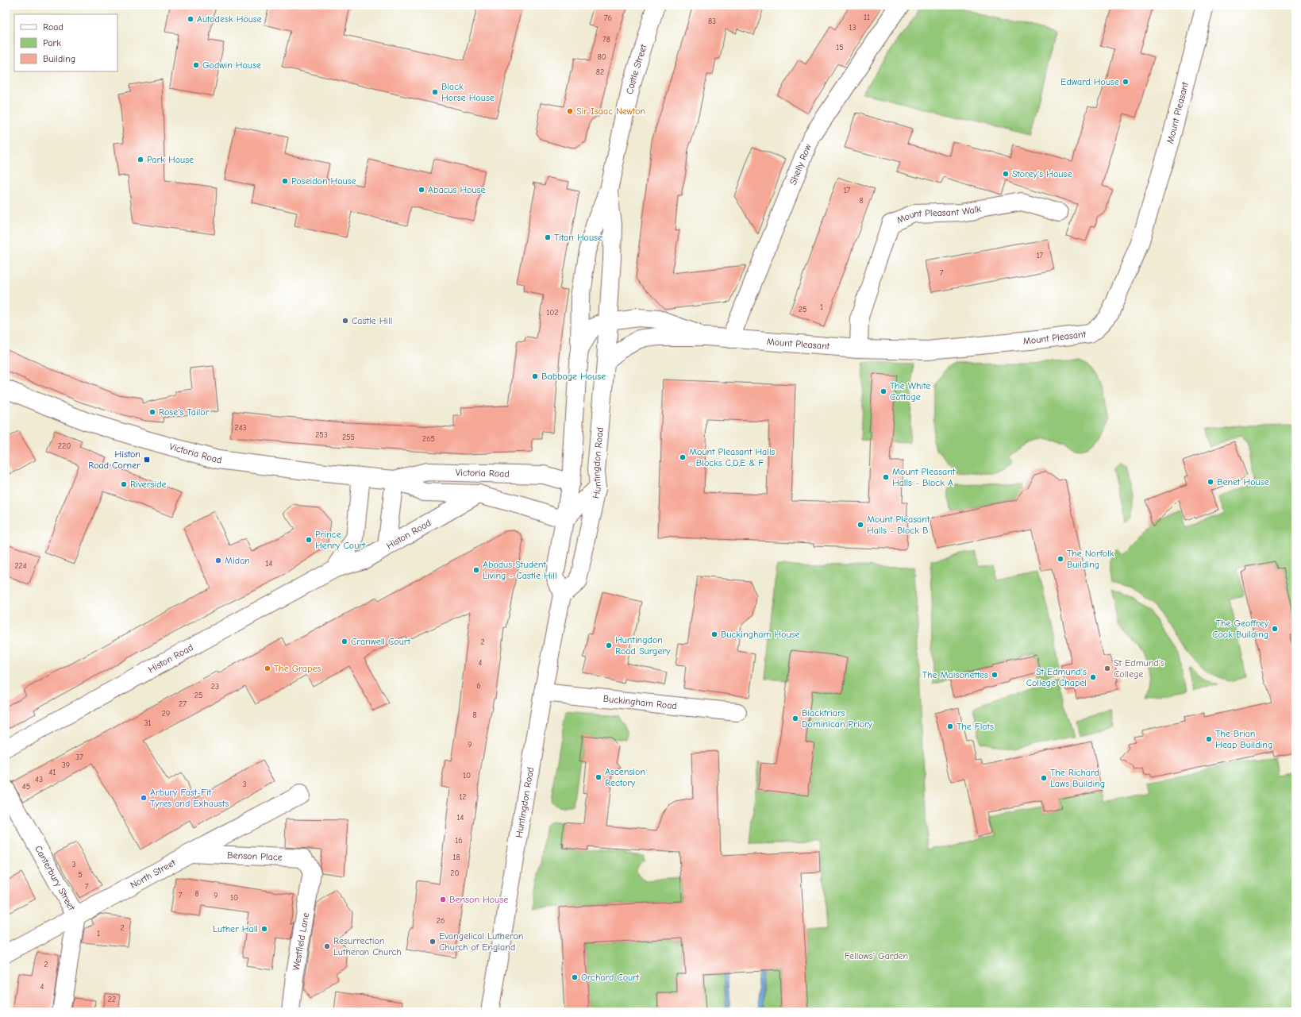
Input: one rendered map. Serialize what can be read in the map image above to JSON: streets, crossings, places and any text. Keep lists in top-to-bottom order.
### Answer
{
  "streets": {
    "main road": [
      "Castle Street",
      "Mount Pleasant",
      "Shelly Row",
      "Mount Pleasant Walk",
      "Victoria Road",
      "Huntingdon Road",
      "Histon Road",
      "Buckingham Road",
      "Benson Place",
      "North Street",
      "Canterbury Street",
      "Westfield Lane"
    ]
  },
  "crossings": [
    ["Castle Street", "Mount Pleasant"],
    ["Castle Street", "Huntingdon Road"],
    ["Mount Pleasant", "Shelly Row"],
    ["Mount Pleasant", "Mount Pleasant Walk"],
    ["Mount Pleasant", "Huntingdon Road"],
    ["Victoria Road", "Histon Road"],
    ["Huntingdon Road", "Buckingham Road"],
    ["Benson Place", "North Street"],
    ["Benson Place", "Westfield Lane"],
    ["North Street", "Canterbury Street"]
  ],
  "parks": ["Fellows' Garden"],
  "places": {
    "other": [
      "Autodesk House",
      "Godwin House",
      "Edward House",
      "Black Horse House",
      "Sir Isaac Newton",
      "Park House",
      "Storey's House",
      "Poseidon House",
      "Abacus House",
      "Titan House",
      "Castle Hill",
      "Babbage House",
      "The White Cottage",
      "Rose's Tailor",
      "Mount Pleasant Halls - Blocks C,D,E & F",
      "Mount Pleasant Halls - Block A",
      "Benet House",
      "Riverside",
      "Mount Pleasant Halls - Block B",
      "Prince Henry Court",
      "The Norfolk Building",
      "Midan",
      "Abodus Student Living - Castle Hill",
      "The Geoffrey Cook Building",
      "Buckingham House",
      "Cranwell Court",
      "Huntingdon Road Surgery",
      "The Grapes",
      "St Edmund's College",
      "The Maisonettes",
      "St Edmund's College Chapel",
      "Blackfriars Dominican Priory",
      "The Flats",
      "The Brian Heap Building",
      "Ascension Rectory",
      "The Richard Laws Building",
      "Arbury Fast-Fit Tyres and Exhausts",
      "Benson House",
      "Luther Hall",
      "Evangelical Lutheran Church of England",
      "Resurrection Lutheran Church",
      "Orchard Court"
    ],
    "transit": ["Histon Road Corner"]
  },
  "house_numbers": [
    "11",
    "76",
    "83",
    "13",
    "78",
    "15",
    "80",
    "82",
    "17",
    "8",
    "17",
    "7",
    "1",
    "25",
    "102",
    "243",
    "253",
    "255",
    "265",
    "220",
    "14",
    "224",
    "2",
    "4",
    "6",
    "23",
    "25",
    "27",
    "29",
    "8",
    "31",
    "9",
    "37",
    "39",
    "41",
    "10",
    "43",
    "3",
    "45",
    "12",
    "14",
    "16",
    "18",
    "3",
    "20",
    "5",
    "7",
    "8",
    "7",
    "9",
    "10",
    "26",
    "2",
    "1",
    "2",
    "4",
    "22"
  ],
  "legend": ["Road", "Park", "Building"]
}
